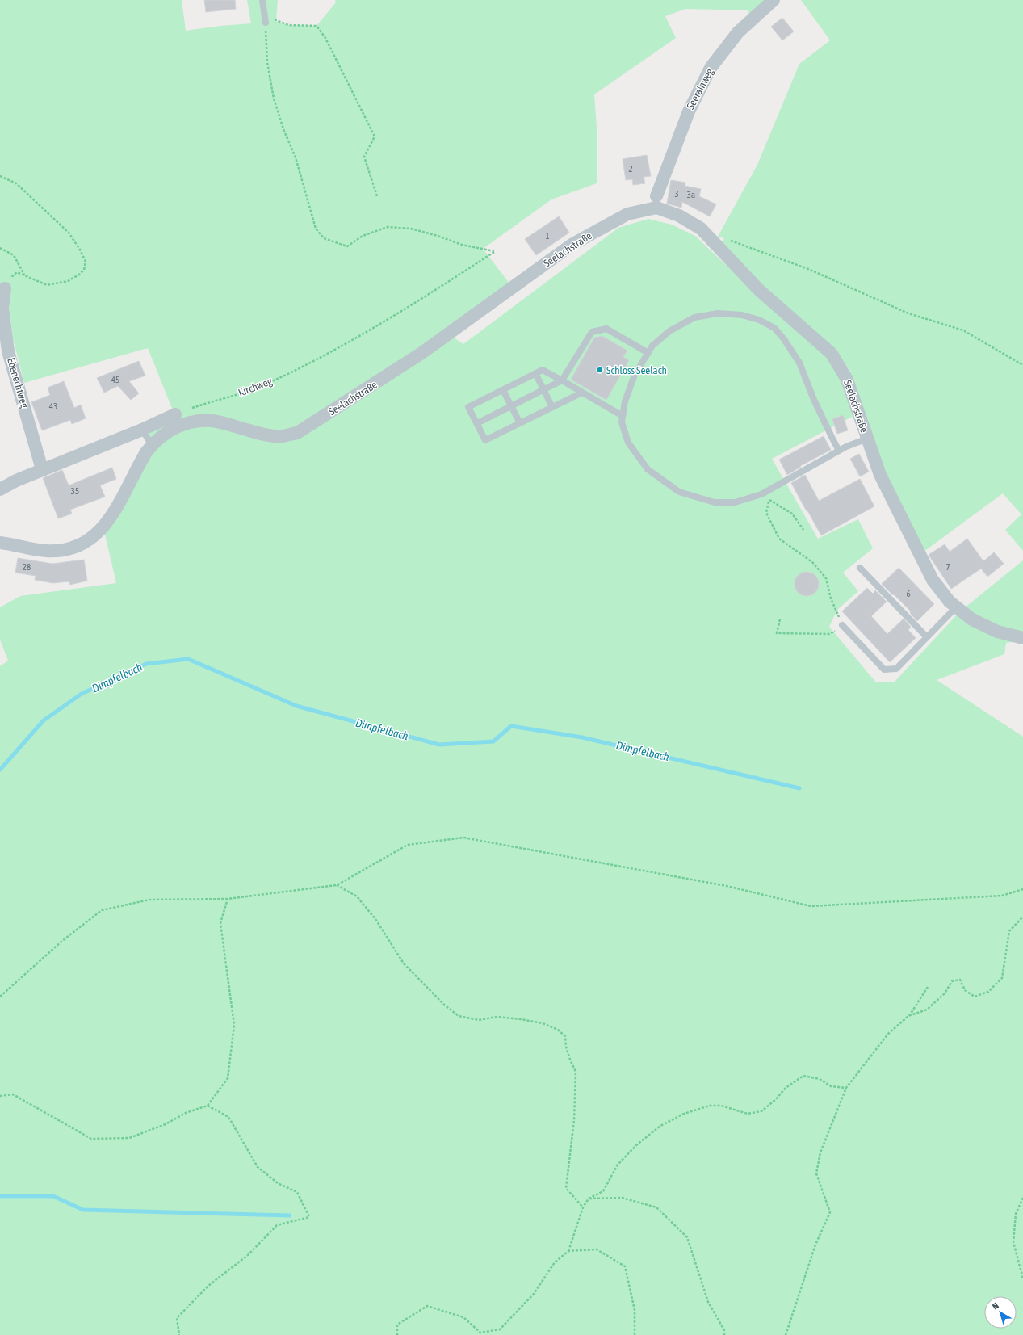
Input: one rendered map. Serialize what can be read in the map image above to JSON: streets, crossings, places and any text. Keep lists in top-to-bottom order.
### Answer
{
  "streets": {
    "street": ["Seerainweg", "Seelachstraße", "Ebenechtweg"],
    "path": ["Kirchweg"]
  },
  "water": ["Dimpfelbach"],
  "places": ["Schloss Seelach"],
  "house_numbers": [
    "2",
    "3",
    "3a",
    "1",
    "45",
    "43",
    "35",
    "28",
    "7",
    "6"
  ],
  "north": "top left"
}
